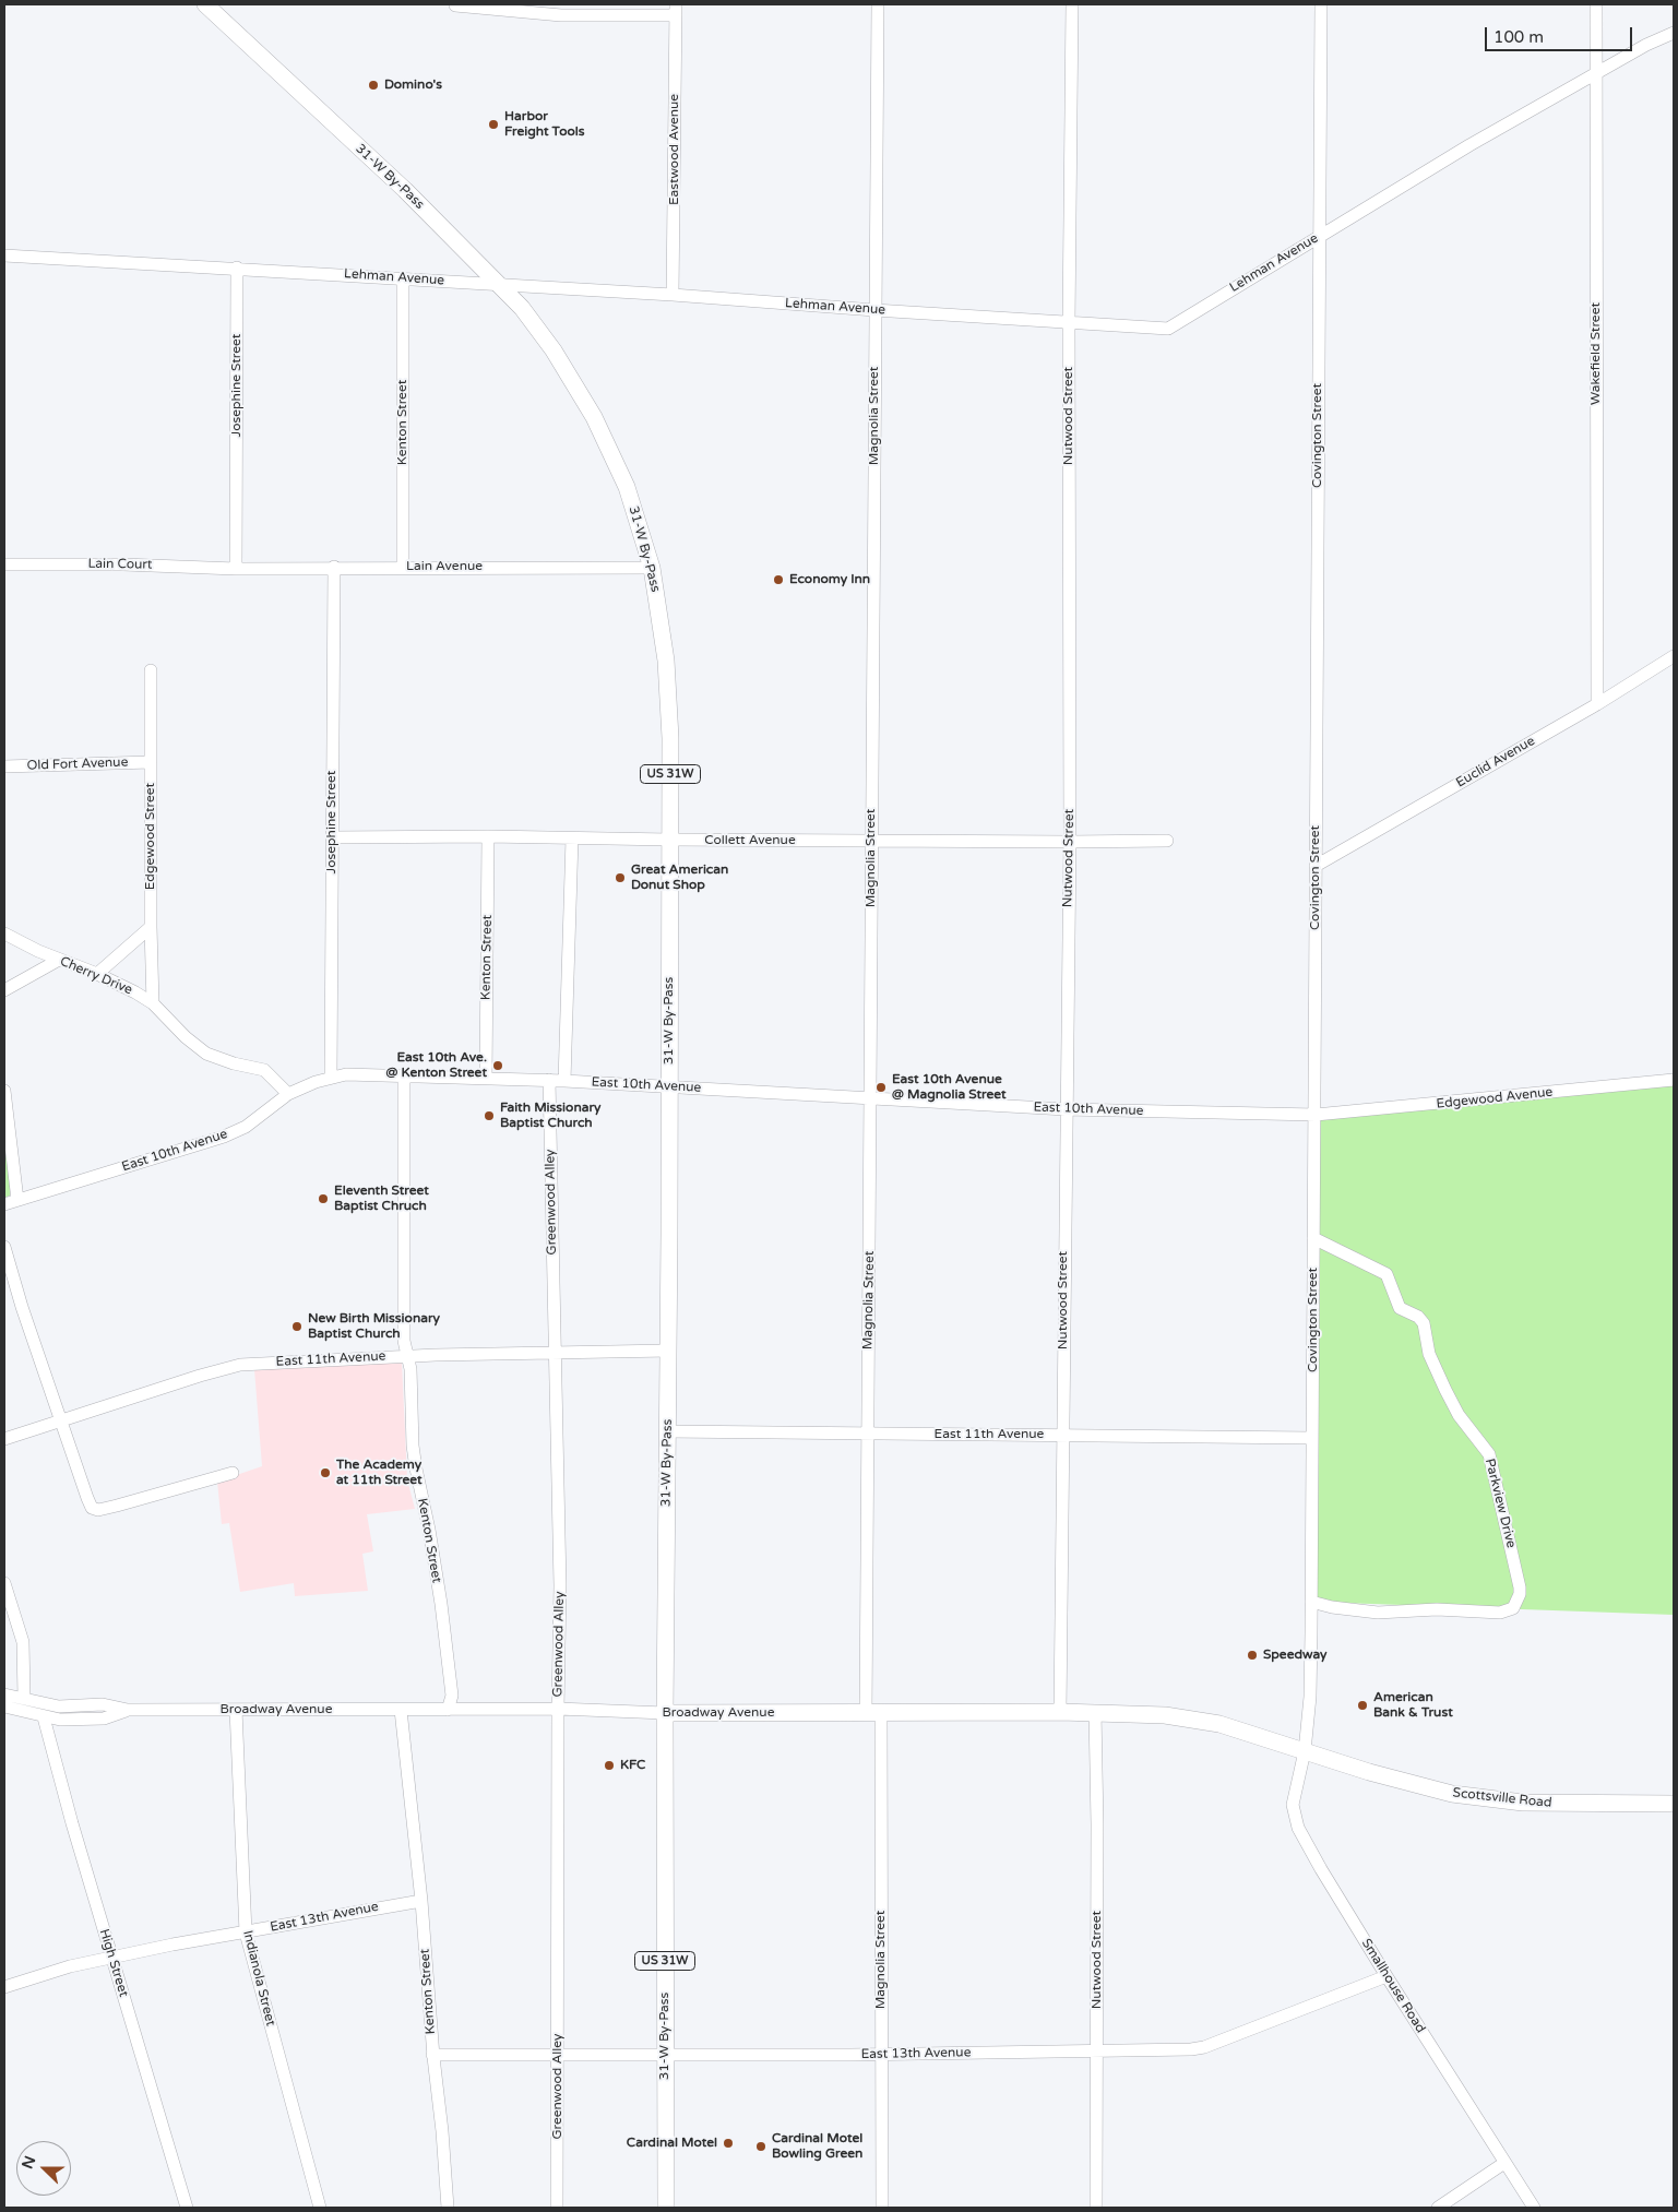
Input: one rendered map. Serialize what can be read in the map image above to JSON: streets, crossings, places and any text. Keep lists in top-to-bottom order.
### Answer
{
  "streets": {
    "main road": [
      "31-W By-Pass",
      "US 31W",
      "Broadway Avenue",
      "Scottsville Road"
    ],
    "street": [
      "Eastwood Avenue",
      "Lehman Avenue",
      "Wakefield Street",
      "Josephine Street",
      "Magnolia Street",
      "Nutwood Street",
      "Kenton Street",
      "Covington Street",
      "Lain Court",
      "Lain Avenue",
      "Euclid Avenue",
      "Old Fort Avenue",
      "Edgewood Street",
      "Collett Avenue",
      "Cherry Drive",
      "East 10th Avenue",
      "Edgewood Avenue",
      "Greenwood Alley",
      "East 11th Avenue",
      "Parkview Drive",
      "East 13th Avenue",
      "High Street",
      "Indianola Street",
      "Smallhouse Road"
    ]
  },
  "crossings": [
    ["Eastwood Avenue", "Lehman Avenue"],
    ["31-W By-Pass", "Lehman Avenue"],
    ["31-W By-Pass", "Lain Avenue"],
    ["31-W By-Pass", "Collett Avenue"],
    ["31-W By-Pass", "East 10th Avenue"],
    ["31-W By-Pass", "East 11th Avenue"],
    ["31-W By-Pass", "Broadway Avenue"],
    ["31-W By-Pass", "East 13th Avenue"],
    ["Lehman Avenue", "Wakefield Street"],
    ["Lehman Avenue", "Josephine Street"],
    ["Lehman Avenue", "Magnolia Street"],
    ["Lehman Avenue", "Nutwood Street"],
    ["Lehman Avenue", "Kenton Street"],
    ["Lehman Avenue", "Covington Street"],
    ["Wakefield Street", "Euclid Avenue"],
    ["Josephine Street", "Lain Court"],
    ["Josephine Street", "Lain Avenue"],
    ["Josephine Street", "Collett Avenue"],
    ["Josephine Street", "East 10th Avenue"],
    ["Magnolia Street", "Collett Avenue"],
    ["Magnolia Street", "East 10th Avenue"],
    ["Magnolia Street", "East 11th Avenue"],
    ["Magnolia Street", "Broadway Avenue"],
    ["Magnolia Street", "East 13th Avenue"],
    ["Nutwood Street", "Collett Avenue"],
    ["Nutwood Street", "East 10th Avenue"],
    ["Nutwood Street", "East 11th Avenue"],
    ["Nutwood Street", "Broadway Avenue"],
    ["Nutwood Street", "East 13th Avenue"],
    ["Kenton Street", "Lain Avenue"],
    ["Kenton Street", "Collett Avenue"],
    ["Kenton Street", "East 10th Avenue"],
    ["Kenton Street", "East 11th Avenue"],
    ["Kenton Street", "Broadway Avenue"],
    ["Kenton Street", "East 13th Avenue"],
    ["Covington Street", "Euclid Avenue"],
    ["Covington Street", "East 10th Avenue"],
    ["Covington Street", "Edgewood Avenue"],
    ["Covington Street", "East 11th Avenue"],
    ["Covington Street", "Parkview Drive"],
    ["Covington Street", "Broadway Avenue"],
    ["Covington Street", "Scottsville Road"],
    ["Covington Street", "Smallhouse Road"],
    ["Lain Court", "Lain Avenue"],
    ["Old Fort Avenue", "Edgewood Street"],
    ["Edgewood Street", "Cherry Drive"],
    ["Cherry Drive", "East 10th Avenue"],
    ["East 10th Avenue", "Edgewood Avenue"],
    ["East 10th Avenue", "Greenwood Alley"],
    ["Greenwood Alley", "East 11th Avenue"],
    ["Greenwood Alley", "Broadway Avenue"],
    ["Greenwood Alley", "East 13th Avenue"],
    ["Broadway Avenue", "Scottsville Road"],
    ["Broadway Avenue", "High Street"],
    ["Broadway Avenue", "Indianola Street"],
    ["Broadway Avenue", "Smallhouse Road"],
    ["Scottsville Road", "Smallhouse Road"],
    ["East 13th Avenue", "High Street"],
    ["East 13th Avenue", "Indianola Street"],
    ["East 13th Avenue", "Smallhouse Road"]
  ],
  "places": [
    "Domino's",
    "Harbor Freight Tools",
    "Economy Inn",
    "Great American Donut Shop",
    "East 10th Ave. @ Kenton Street",
    "East 10th Avenue @ Magnolia Street",
    "Faith Missionary Baptist Church",
    "Eleventh Street Baptist Chruch",
    "New Birth Missionary Baptist Church",
    "The Academy at 11th Street",
    "Speedway",
    "American Bank & Trust",
    "KFC",
    "Cardinal Motel",
    "Cardinal Motel Bowling Green"
  ],
  "scale_bar": "100 m",
  "north": "left"
}
